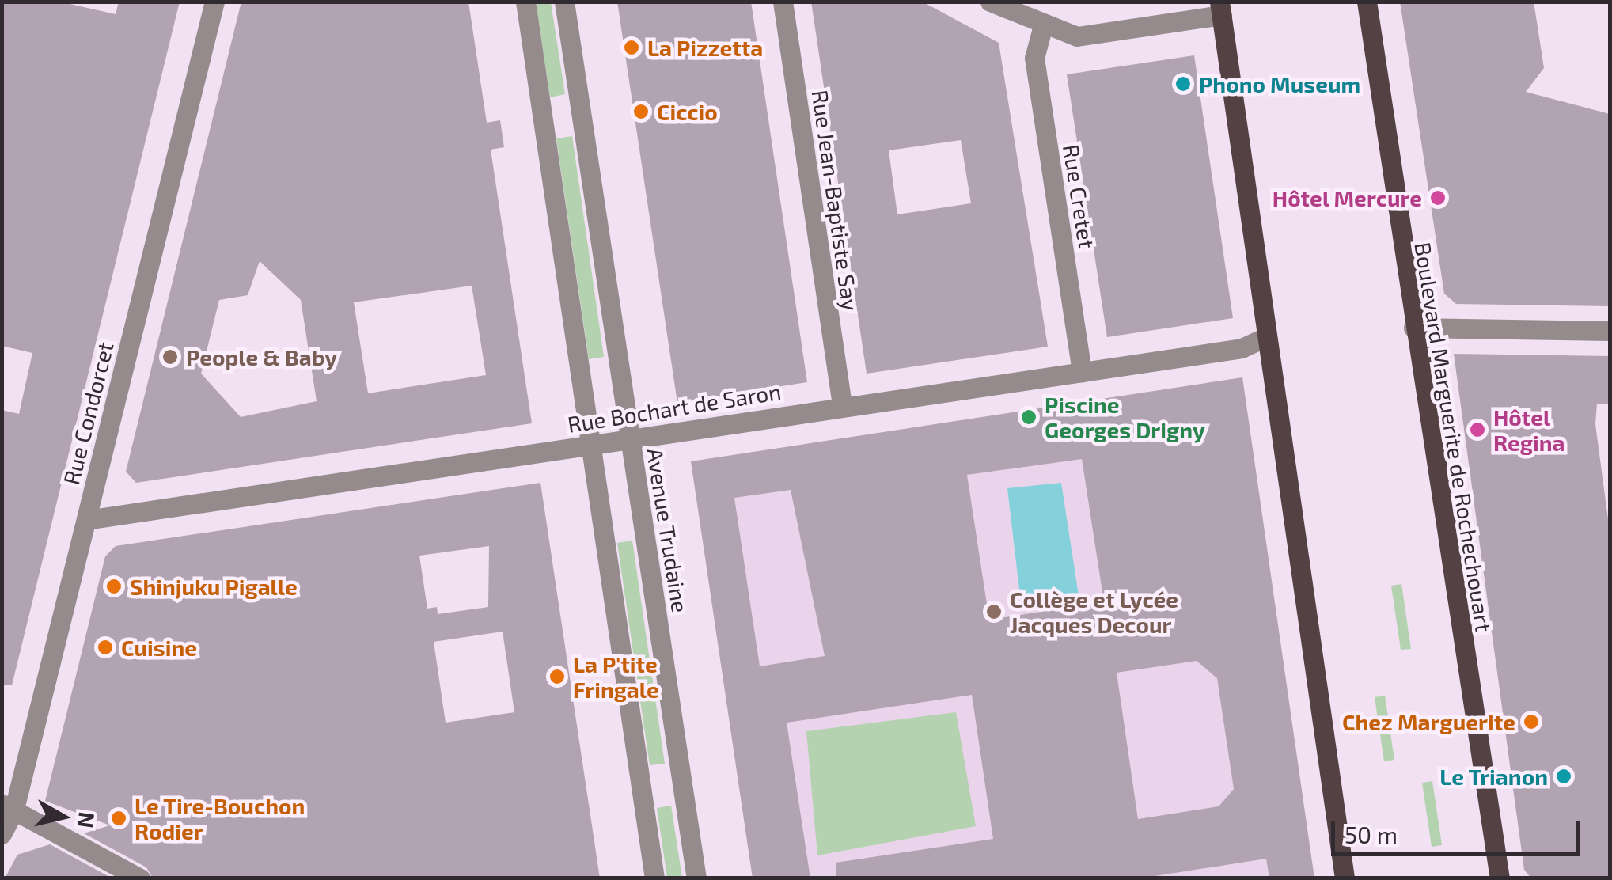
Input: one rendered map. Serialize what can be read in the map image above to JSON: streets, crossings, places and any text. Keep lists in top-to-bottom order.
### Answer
{
  "streets": {
    "main road": ["Boulevard Marguerite de Rochechouart"],
    "street": [
      "Rue Cretet",
      "Rue Jean-Baptiste Say",
      "Rue Bochart de Saron",
      "Rue Condorcet",
      "Avenue Trudaine"
    ]
  },
  "crossings": [
    ["Rue Cretet", "Rue Bochart de Saron"],
    ["Rue Jean-Baptiste Say", "Rue Bochart de Saron"],
    ["Rue Bochart de Saron", "Rue Condorcet"],
    ["Rue Bochart de Saron", "Avenue Trudaine"]
  ],
  "places": [
    "La Pizzetta",
    "Phono Museum",
    "Ciccio",
    "Hôtel Mercure",
    "People & Baby",
    "Piscine Georges Drigny",
    "Hôtel Regina",
    "Shinjuku Pigalle",
    "Collège et Lycée Jacques Decour",
    "Cuisine",
    "La P'tite Fringale",
    "Chez Marguerite",
    "Le Trianon",
    "Le Tire-Bouchon Rodier"
  ],
  "scale_bar": "50 m",
  "north": "right"
}
